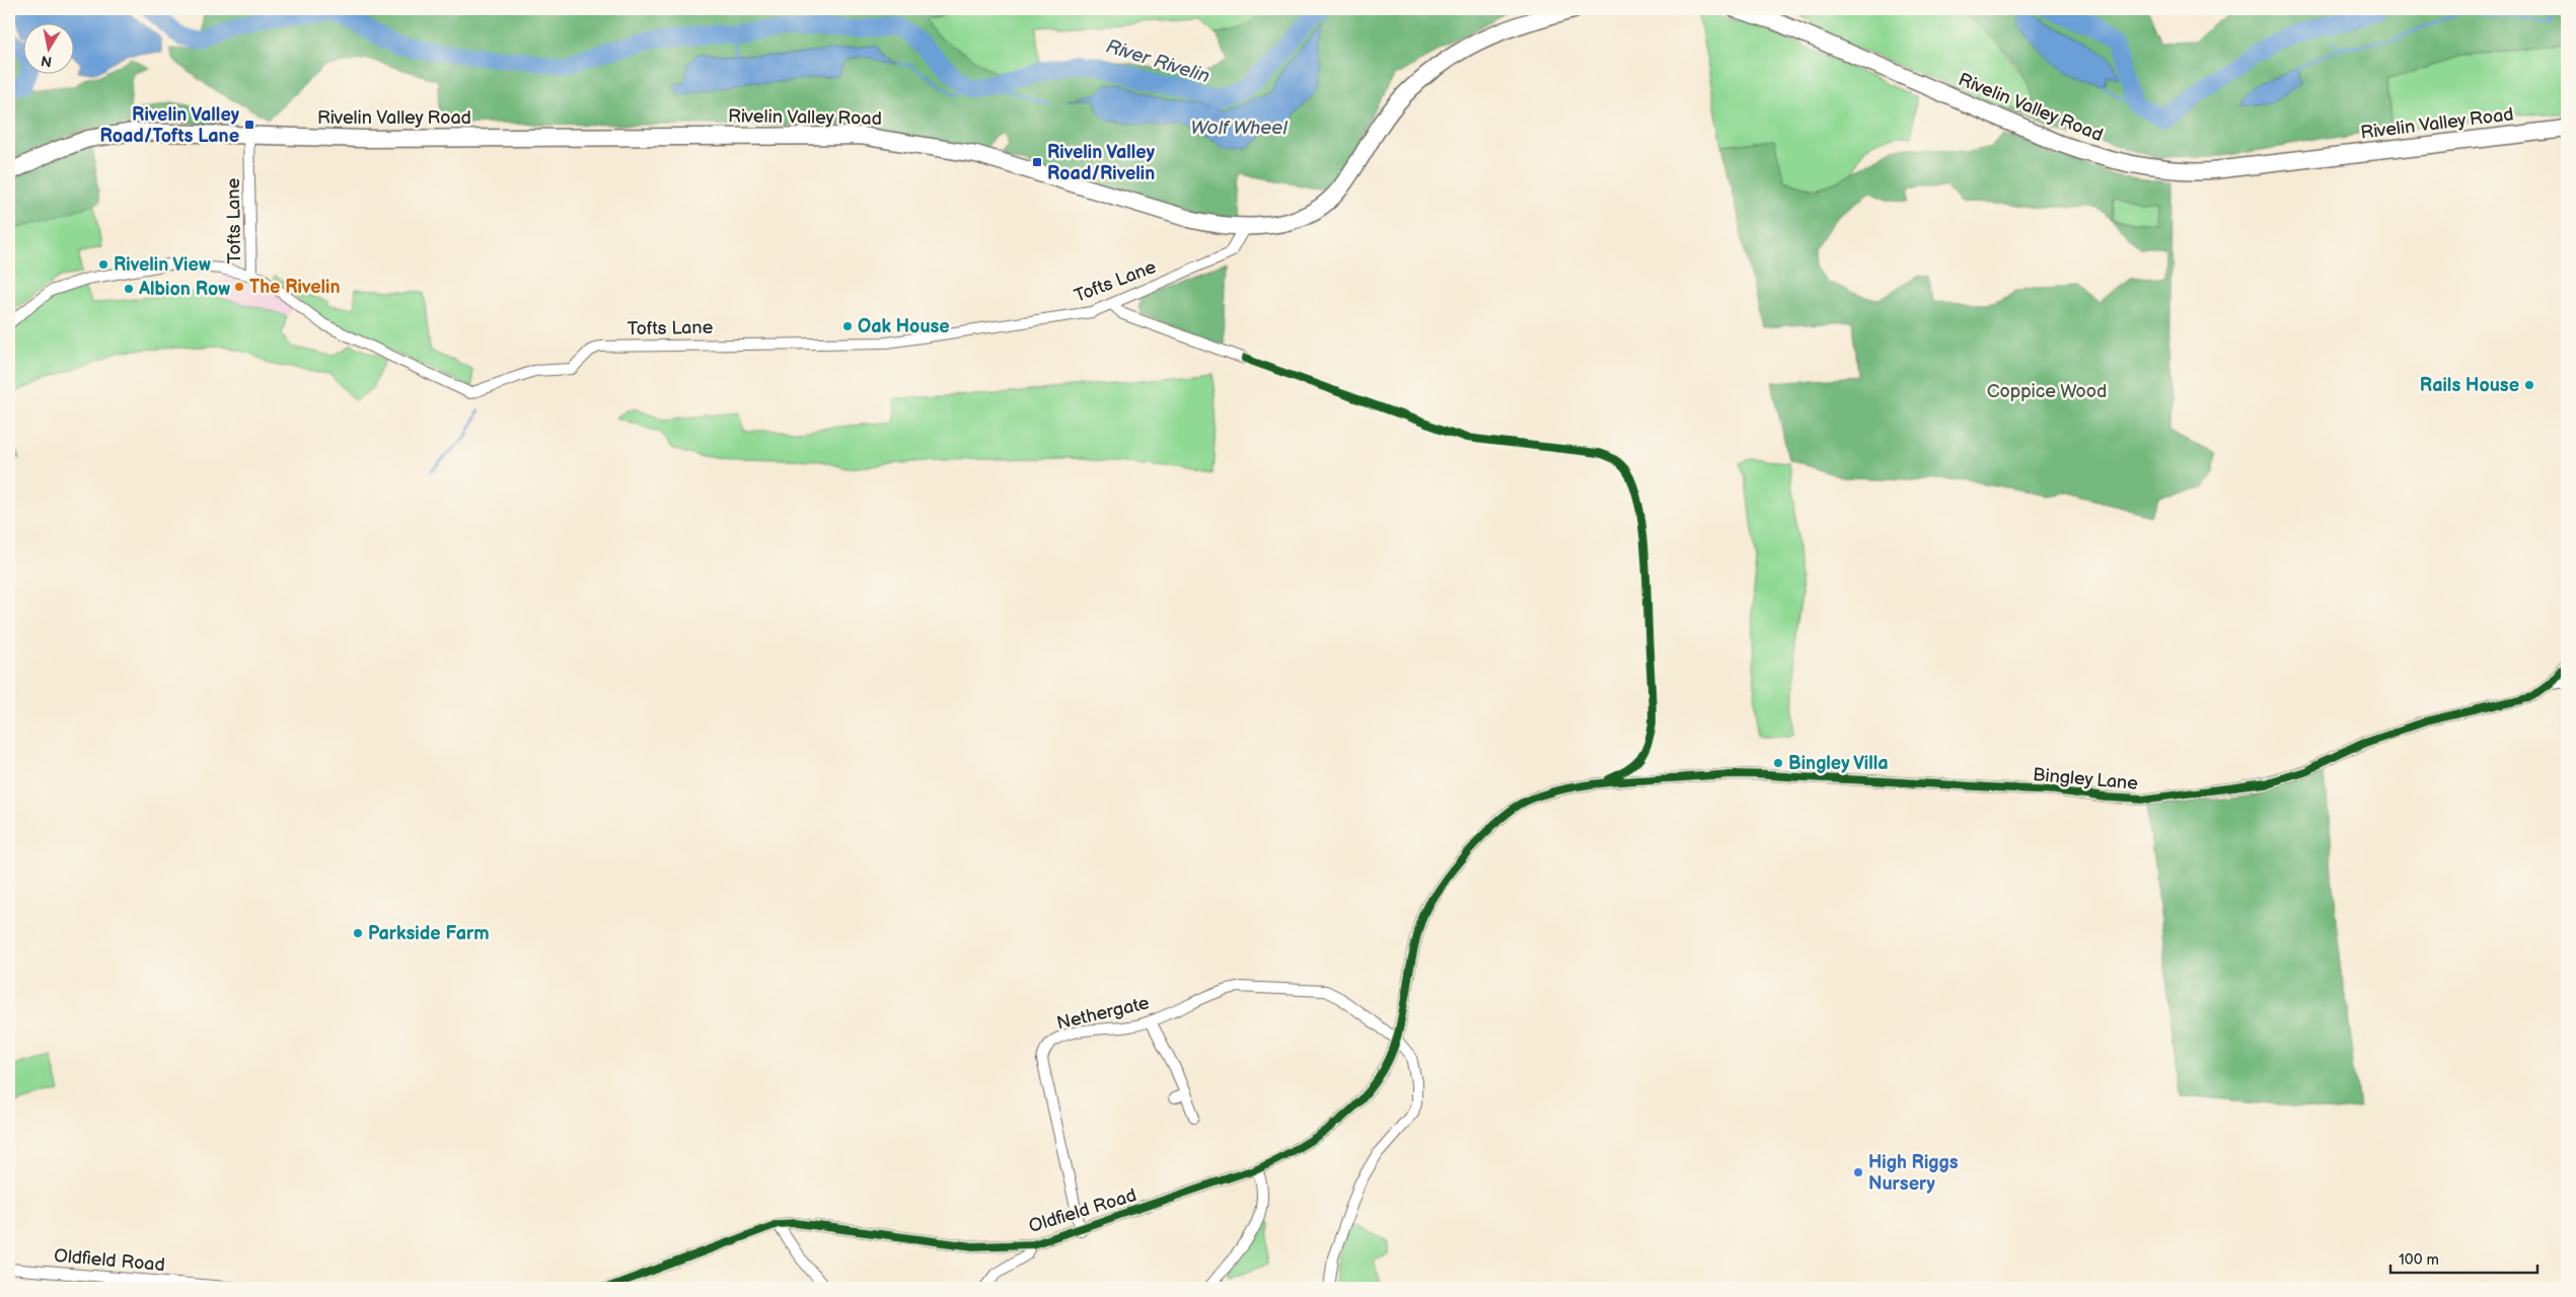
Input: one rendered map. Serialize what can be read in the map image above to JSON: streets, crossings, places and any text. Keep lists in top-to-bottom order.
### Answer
{
  "streets": {
    "main road": ["Rivelin Valley Road"],
    "street": [
      "Tofts Lane",
      "Bingley Lane",
      "Nethergate",
      "Oldfield Road"
    ]
  },
  "crossings": [
    ["Rivelin Valley Road", "Tofts Lane"],
    ["Bingley Lane", "Nethergate"],
    ["Bingley Lane", "Oldfield Road"],
    ["Nethergate", "Oldfield Road"]
  ],
  "water": ["River Rivelin", "Wolf Wheel"],
  "parks": ["Coppice Wood"],
  "places": {
    "transit": ["Rivelin Valley Road/Tofts Lane", "Rivelin Valley Road/Rivelin"],
    "other": [
      "Rivelin View",
      "The Rivelin",
      "Albion Row",
      "Oak House",
      "Rails House",
      "Bingley Villa",
      "Parkside Farm",
      "High Riggs Nursery"
    ]
  },
  "scale_bar": "100 m",
  "north": "bottom"
}
